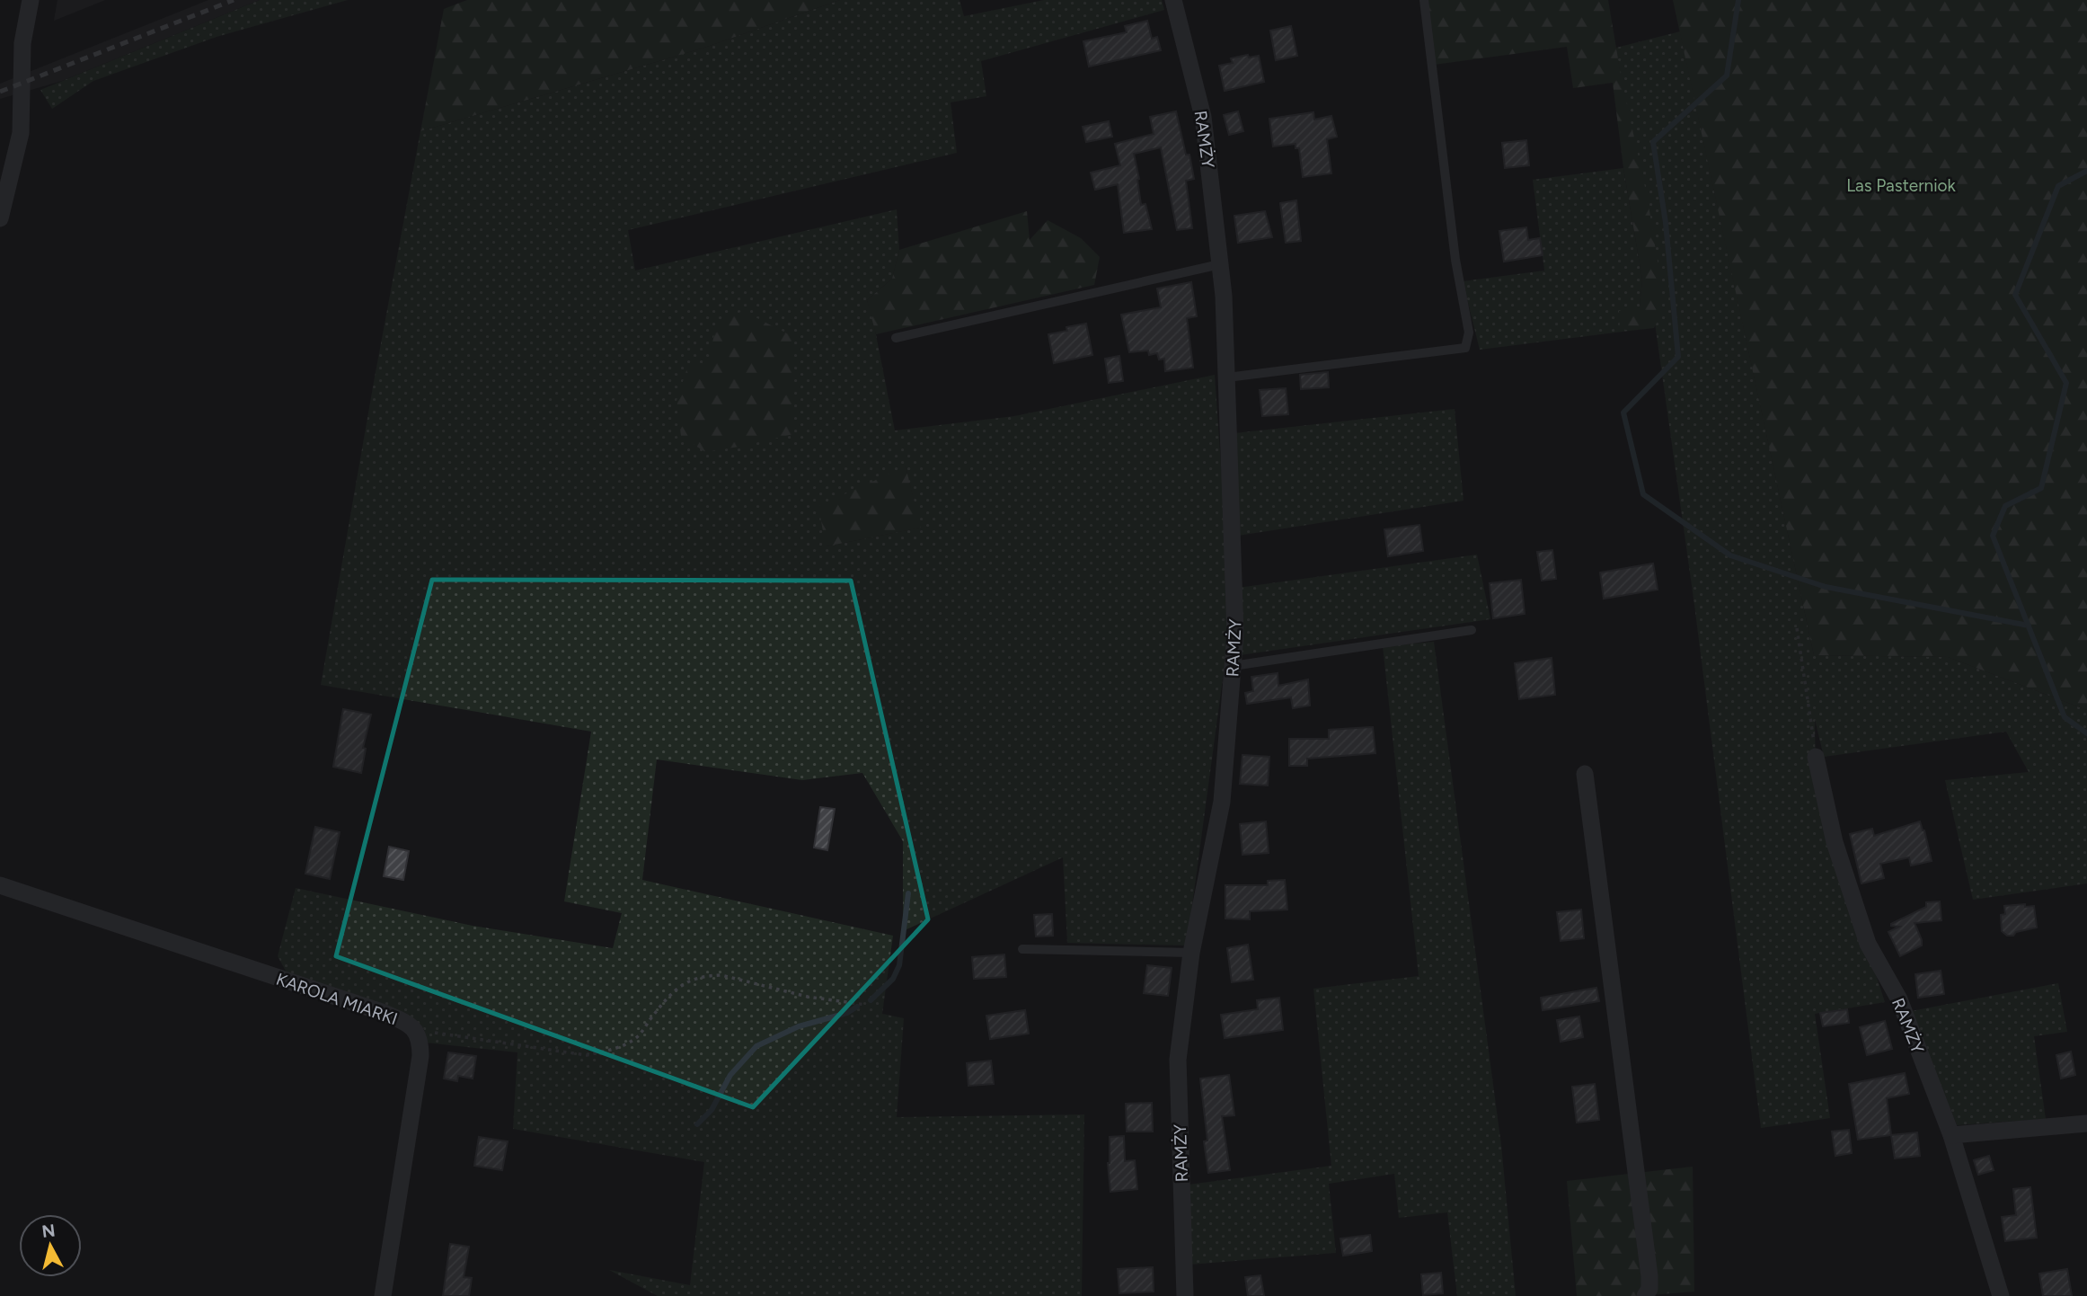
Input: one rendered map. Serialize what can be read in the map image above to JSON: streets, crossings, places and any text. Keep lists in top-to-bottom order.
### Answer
{
  "streets": {
    "street": ["RAMŻY", "KAROLA MIARKI"]
  },
  "parks": ["Las Pasterniok"],
  "north": "top"
}
